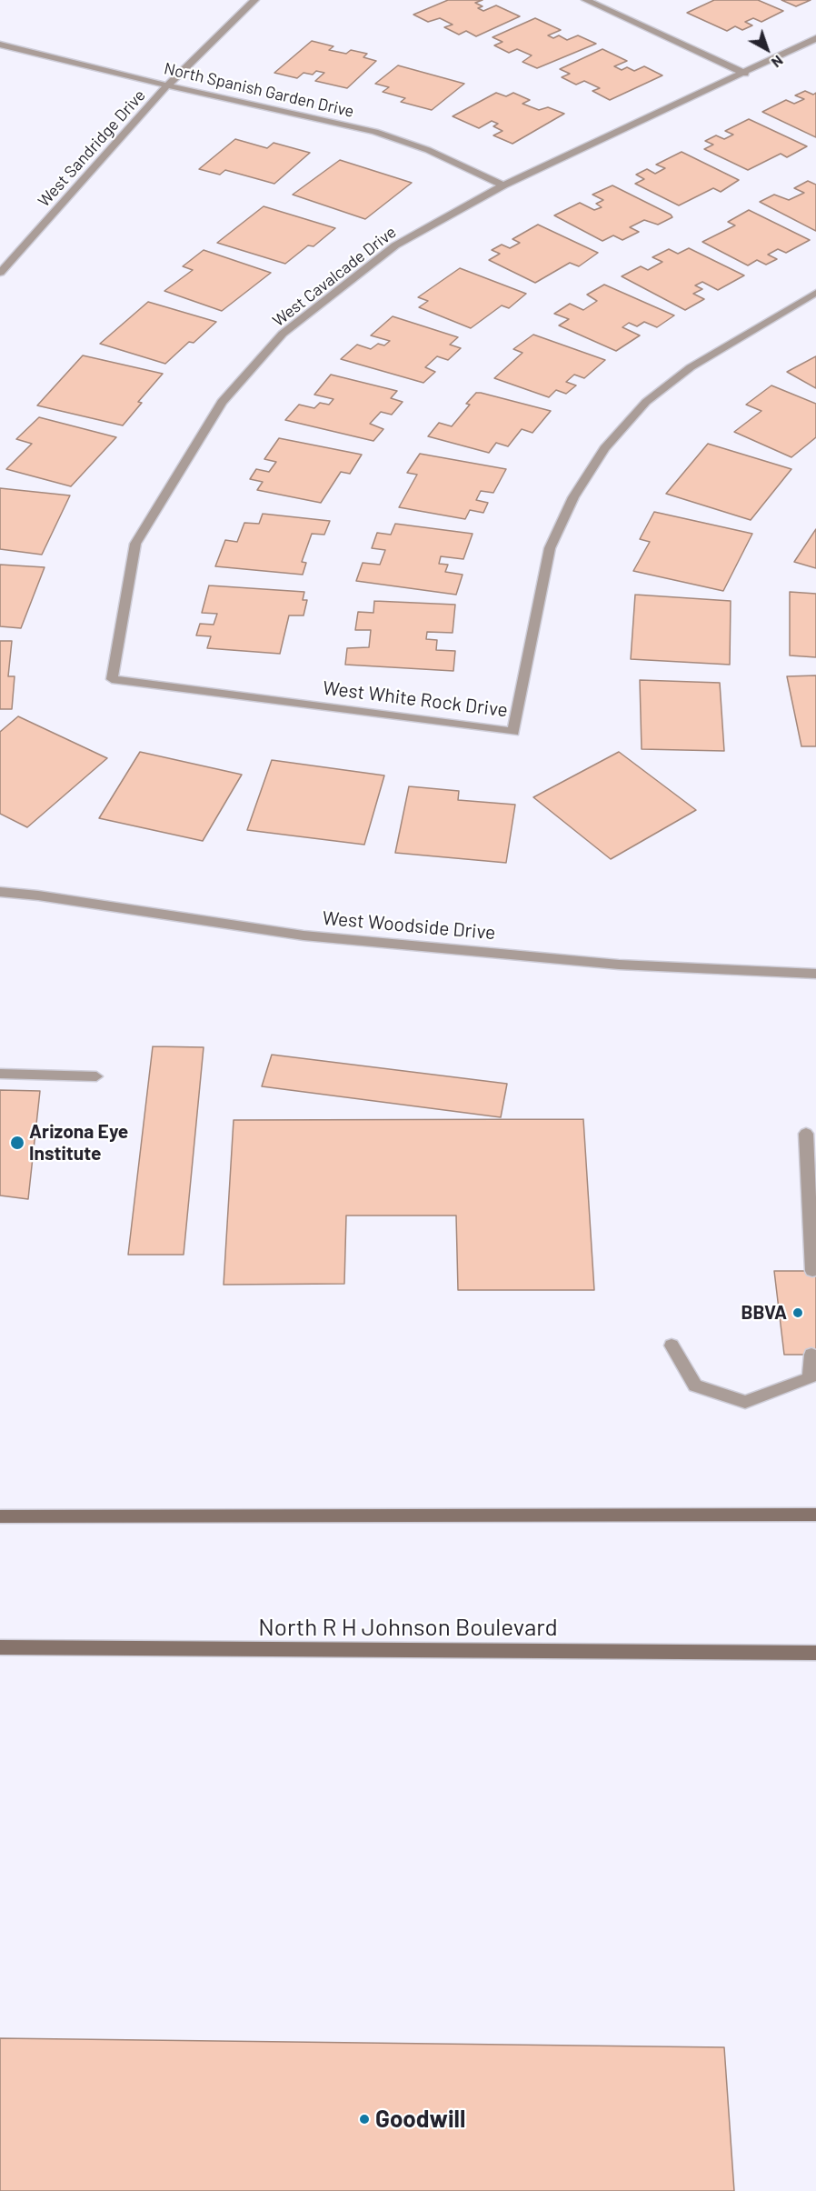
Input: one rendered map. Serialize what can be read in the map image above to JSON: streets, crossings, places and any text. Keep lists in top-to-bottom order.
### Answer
{
  "streets": {
    "main road": ["North R H Johnson Boulevard"],
    "street": [
      "North Spanish Garden Drive",
      "West Sandridge Drive",
      "West Cavalcade Drive",
      "West White Rock Drive",
      "West Woodside Drive"
    ]
  },
  "crossings": [
    ["North Spanish Garden Drive", "West Sandridge Drive"],
    ["North Spanish Garden Drive", "West Cavalcade Drive"],
    ["West Cavalcade Drive", "West White Rock Drive"]
  ],
  "places": ["Arizona Eye Institute", "BBVA", "Goodwill"],
  "north": "bottom right"
}
